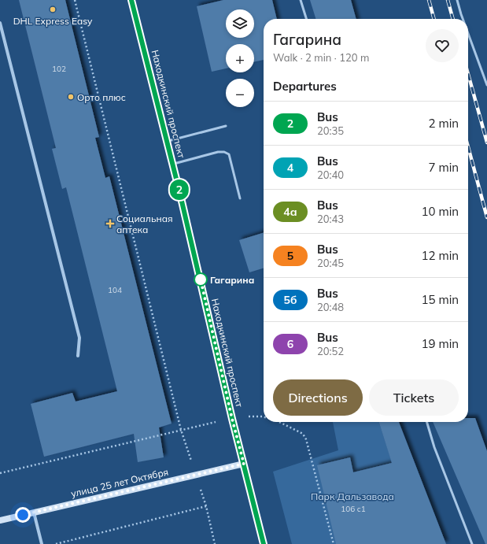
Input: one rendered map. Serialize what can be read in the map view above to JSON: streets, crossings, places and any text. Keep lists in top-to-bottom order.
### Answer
{
  "streets": {
    "main road": ["Находкинский проспект"],
    "street": ["улица 25 лет Октября"]
  },
  "crossings": [
    ["Находкинский проспект", "улица 25 лет Октября"]
  ],
  "parks": ["Парк Дальзавода"],
  "places": {
    "other": ["DHL Express Easy", "Орто плюс", "Гагарина"],
    "health": ["Социальная аптека"]
  },
  "lines": ["bus line 2"],
  "house_numbers": ["102", "104", "106 с1"],
  "page": {
    "on_map": "2",
    "map_buttons": ["+", "−"],
    "heading": [
      ["Гагарина", "Walk · 2 min · 120 m"],
      "Departures"
    ],
    "list": [
      {
        "mark": "2",
        "name": "Bus",
        "note": "20:35",
        "value": "2 min"
      },
      {
        "mark": "4",
        "name": "Bus",
        "note": "20:40",
        "value": "7 min"
      },
      {
        "mark": "4а",
        "name": "Bus",
        "note": "20:43",
        "value": "10 min"
      },
      {
        "mark": "5",
        "name": "Bus",
        "note": "20:45",
        "value": "12 min"
      },
      {
        "mark": "5б",
        "name": "Bus",
        "note": "20:48",
        "value": "15 min"
      },
      {
        "mark": "6",
        "name": "Bus",
        "note": "20:52",
        "value": "19 min"
      }
    ],
    "buttons": ["Directions", "Tickets"]
  }
}
